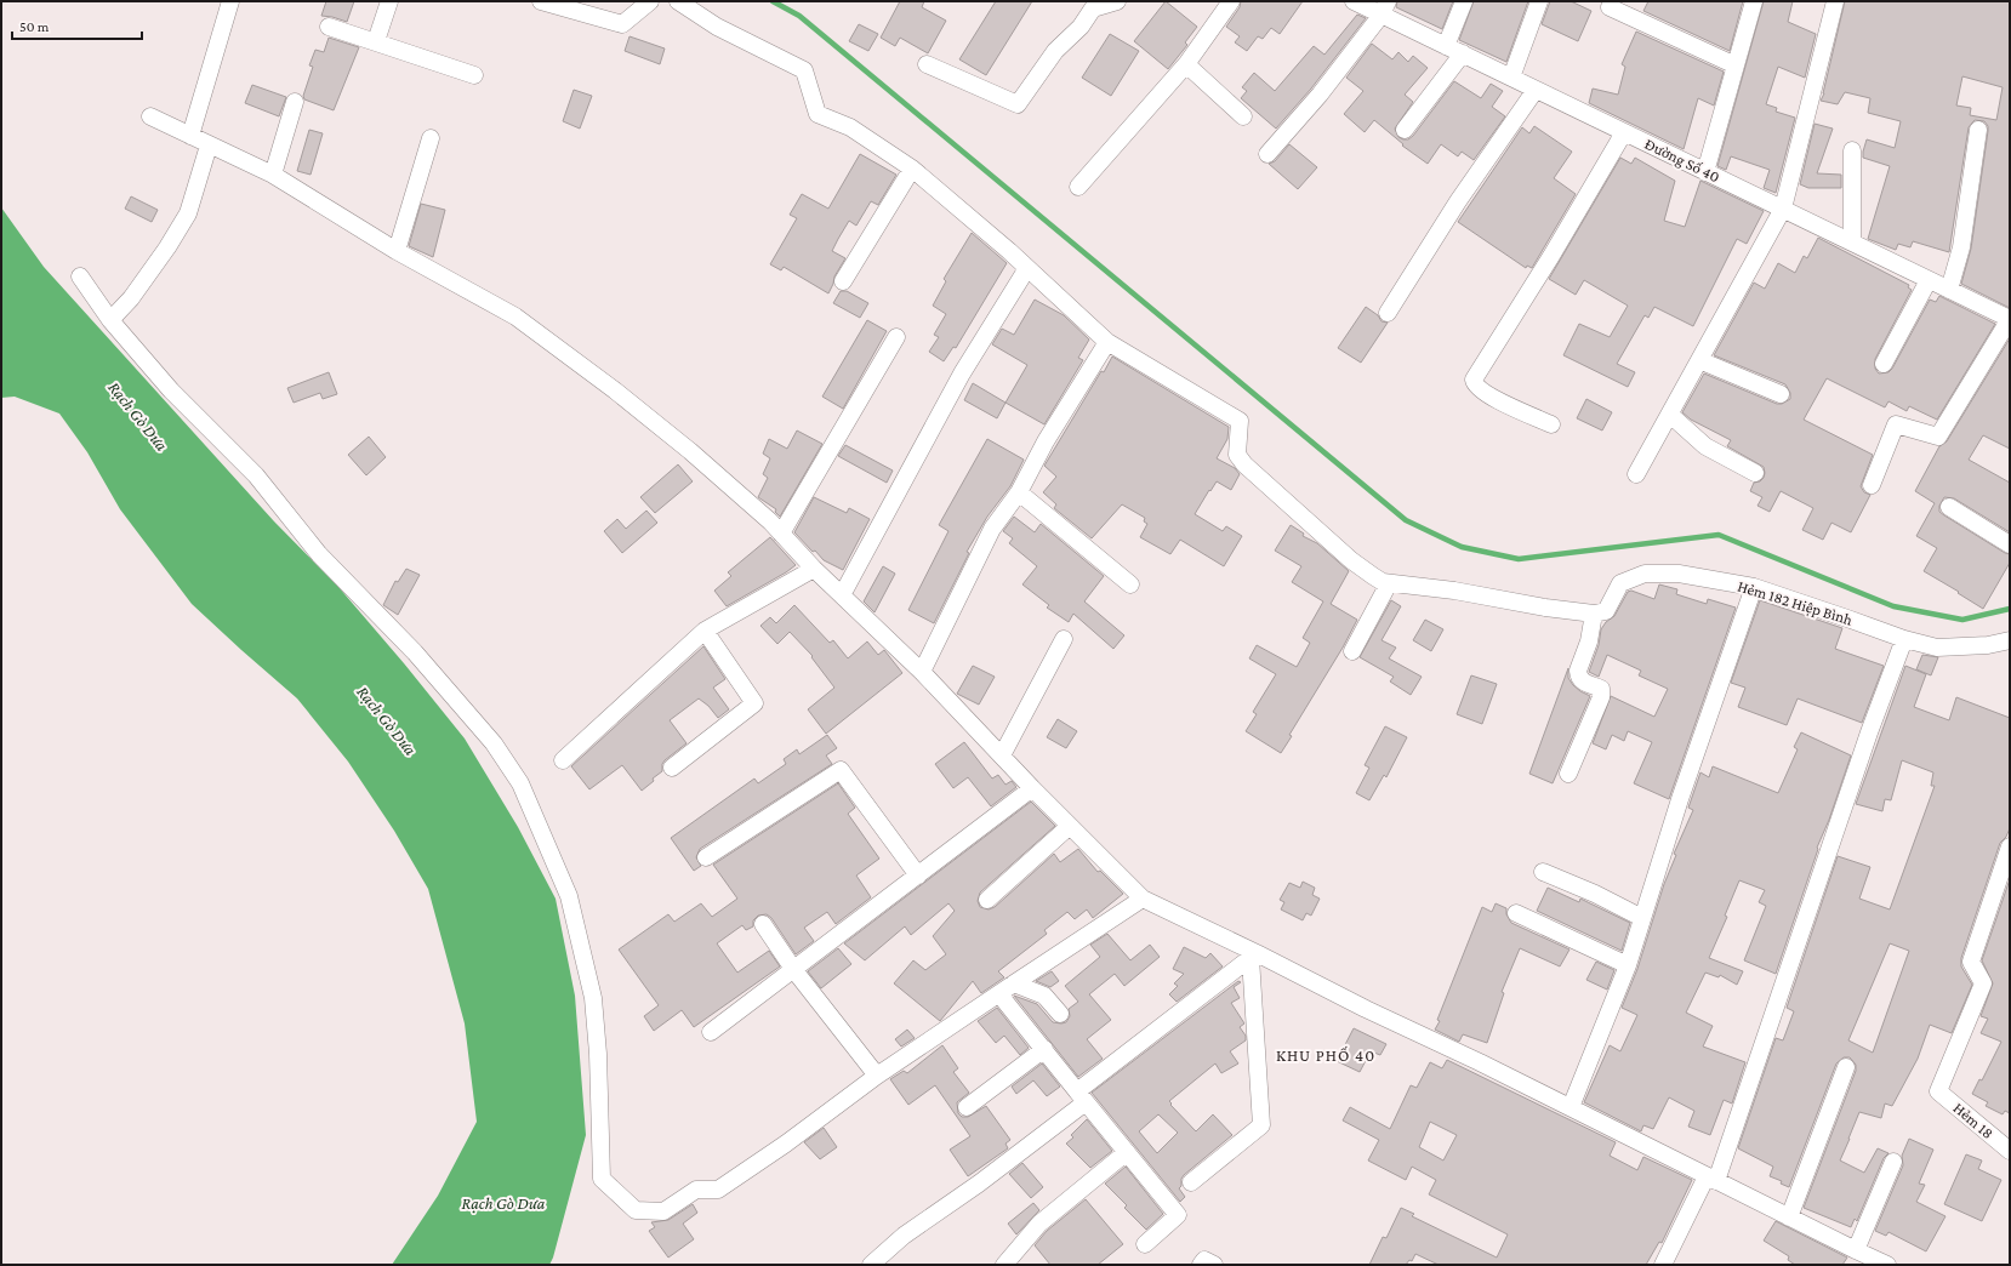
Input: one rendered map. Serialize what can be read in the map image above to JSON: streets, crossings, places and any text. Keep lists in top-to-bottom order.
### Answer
{
  "streets": {
    "street": ["Đường Số 40", "Hẻm 182 Hiệp Bình", "Hẻm 18"]
  },
  "districts": ["KHU PHỐ 40"],
  "water": ["Rạch Gò Dưa"],
  "scale_bar": "50 m"
}
